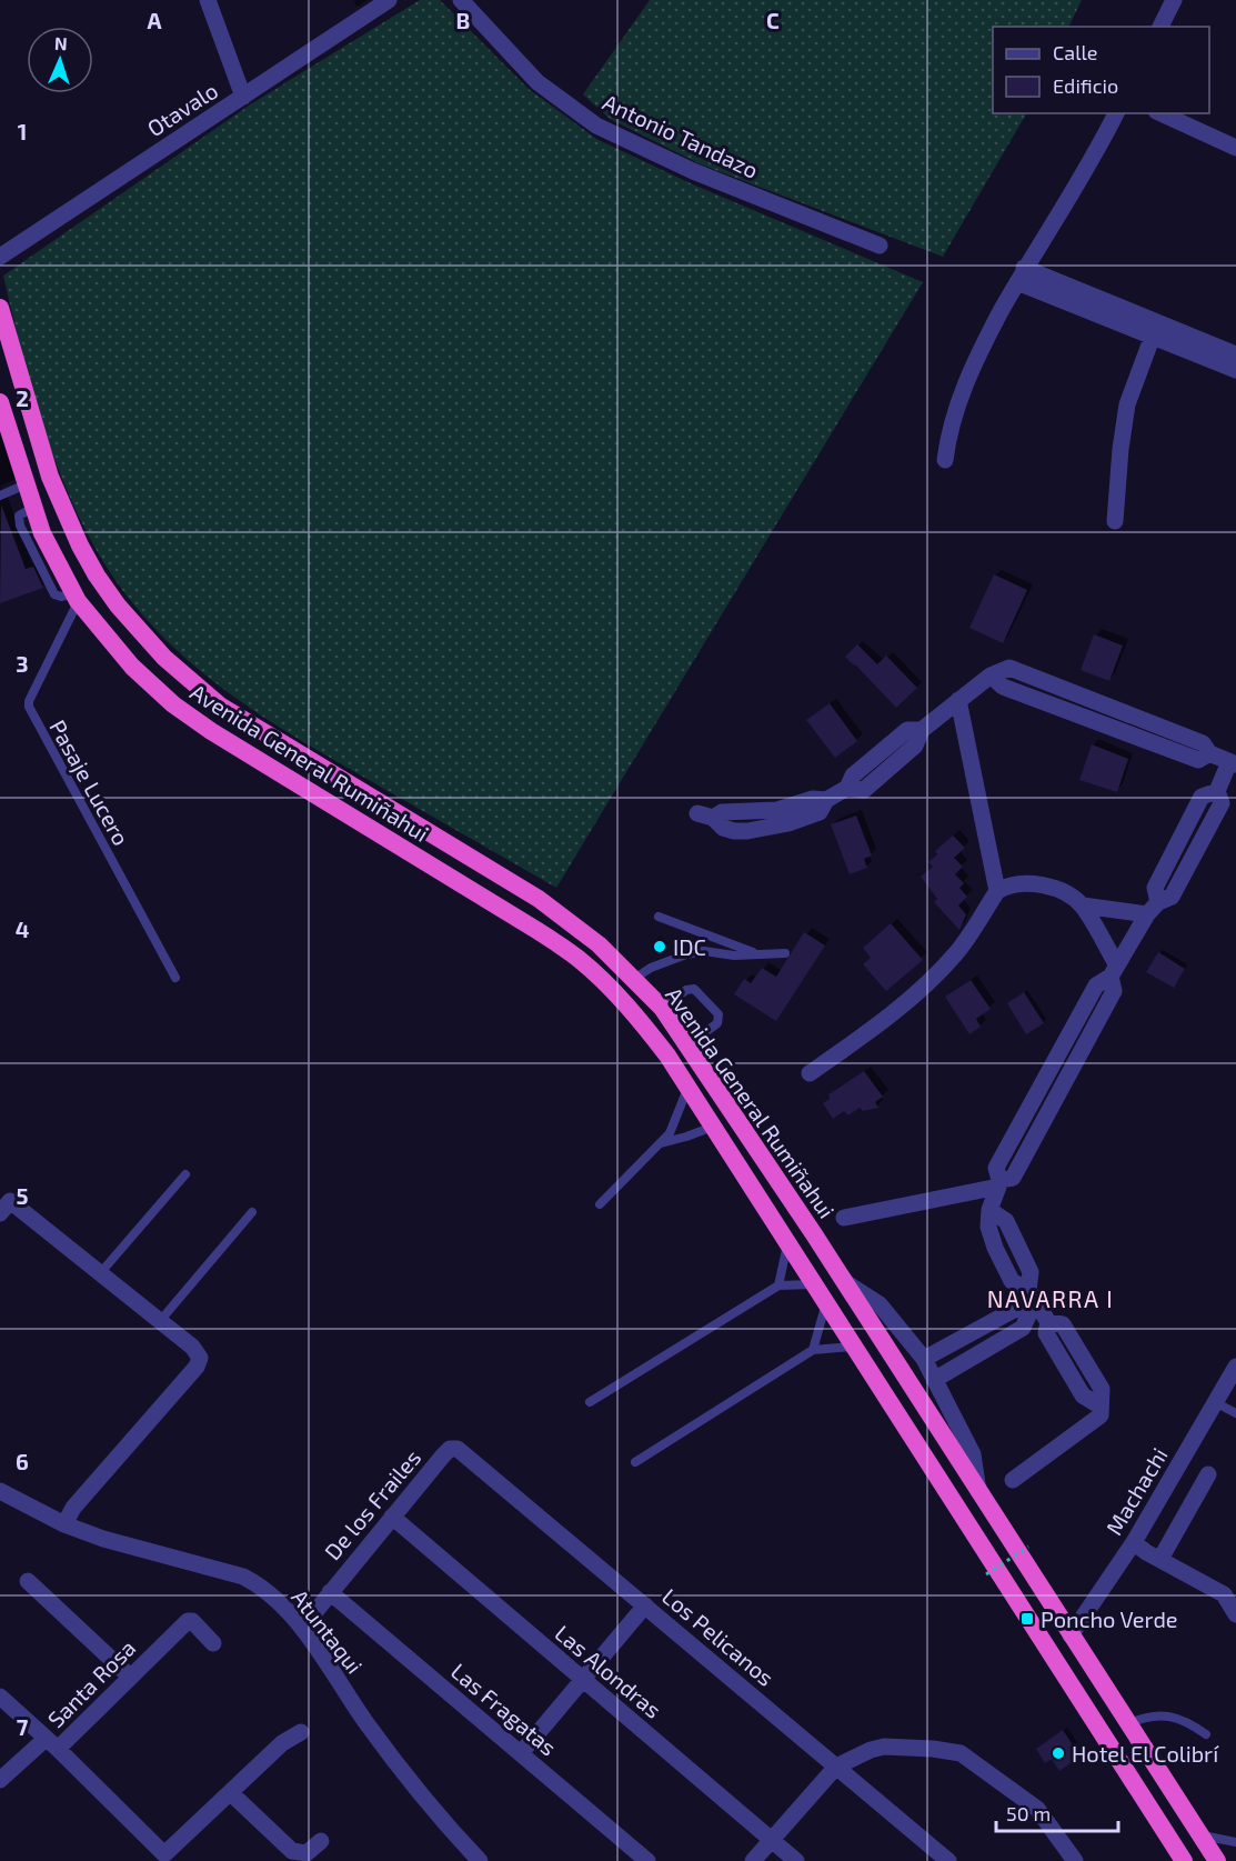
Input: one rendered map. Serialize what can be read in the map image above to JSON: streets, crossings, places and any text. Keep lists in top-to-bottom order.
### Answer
{
  "streets": {
    "highway": ["Avenida General Rumiñahui"],
    "street": [
      "Otavalo",
      "Antonio Tandazo",
      "Machachi",
      "De los Frailes",
      "Atuntaqui",
      "Los Pelicanos",
      "Las Alondras",
      "Santa Rosa",
      "Las Fragatas"
    ],
    "lane": ["Pasaje Lucero"]
  },
  "crossings": [
    ["Avenida General Rumiñahui", "Pasaje Lucero"],
    ["Avenida General Rumiñahui", "Machachi"],
    ["De los Frailes", "Atuntaqui"],
    ["De los Frailes", "Los Pelicanos"],
    ["De los Frailes", "Las Alondras"],
    ["De los Frailes", "Las Fragatas"]
  ],
  "districts": ["NAVARRA I"],
  "places": {
    "other": ["IDC", "Hotel El Colibrí"],
    "transit": ["Poncho Verde"]
  },
  "legend": ["Calle", "Edificio"],
  "scale_bar": "50 m",
  "north": "top",
  "grid": {
    "columns": ["A", "B", "C"],
    "rows": [
      "1",
      "2",
      "3",
      "4",
      "5",
      "6",
      "7"
    ]
  }
}
